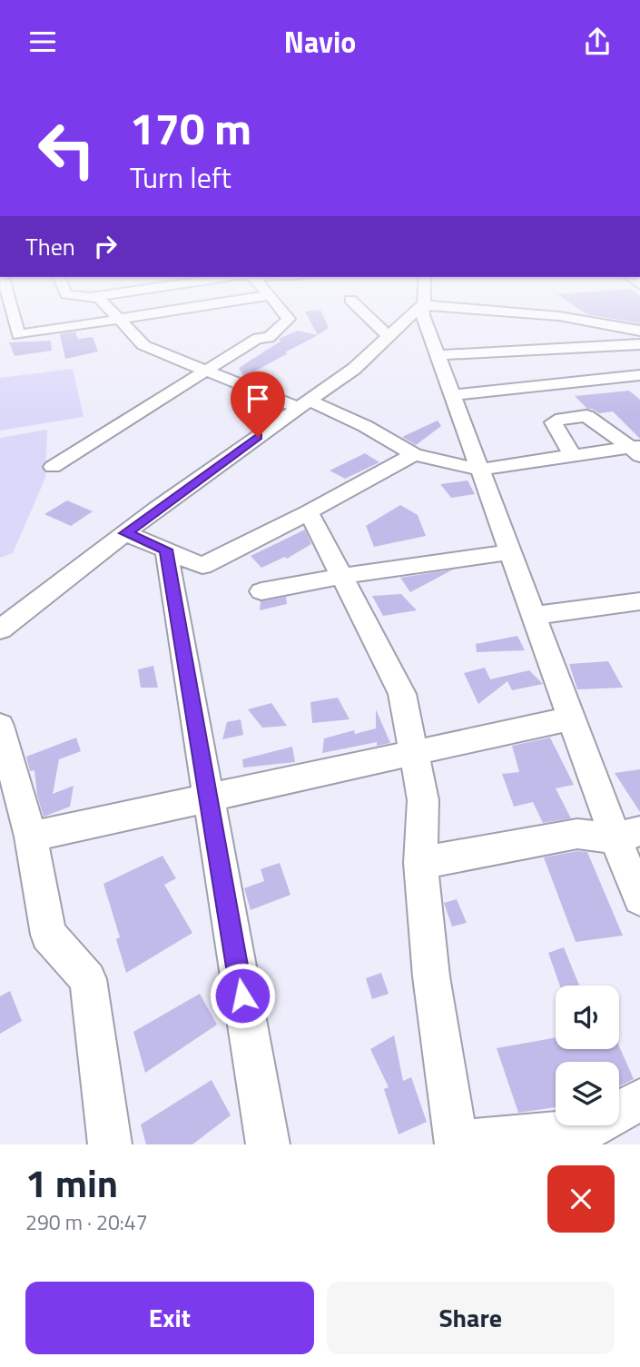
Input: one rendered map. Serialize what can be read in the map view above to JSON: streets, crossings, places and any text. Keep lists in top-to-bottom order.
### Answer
{
  "page": {
    "header": "Navio",
    "turn": ["170 m", "Turn left"],
    "then": "Then",
    "heading": ["1 min", "290 m · 20:47"],
    "buttons": ["Exit", "Share"]
  }
}
